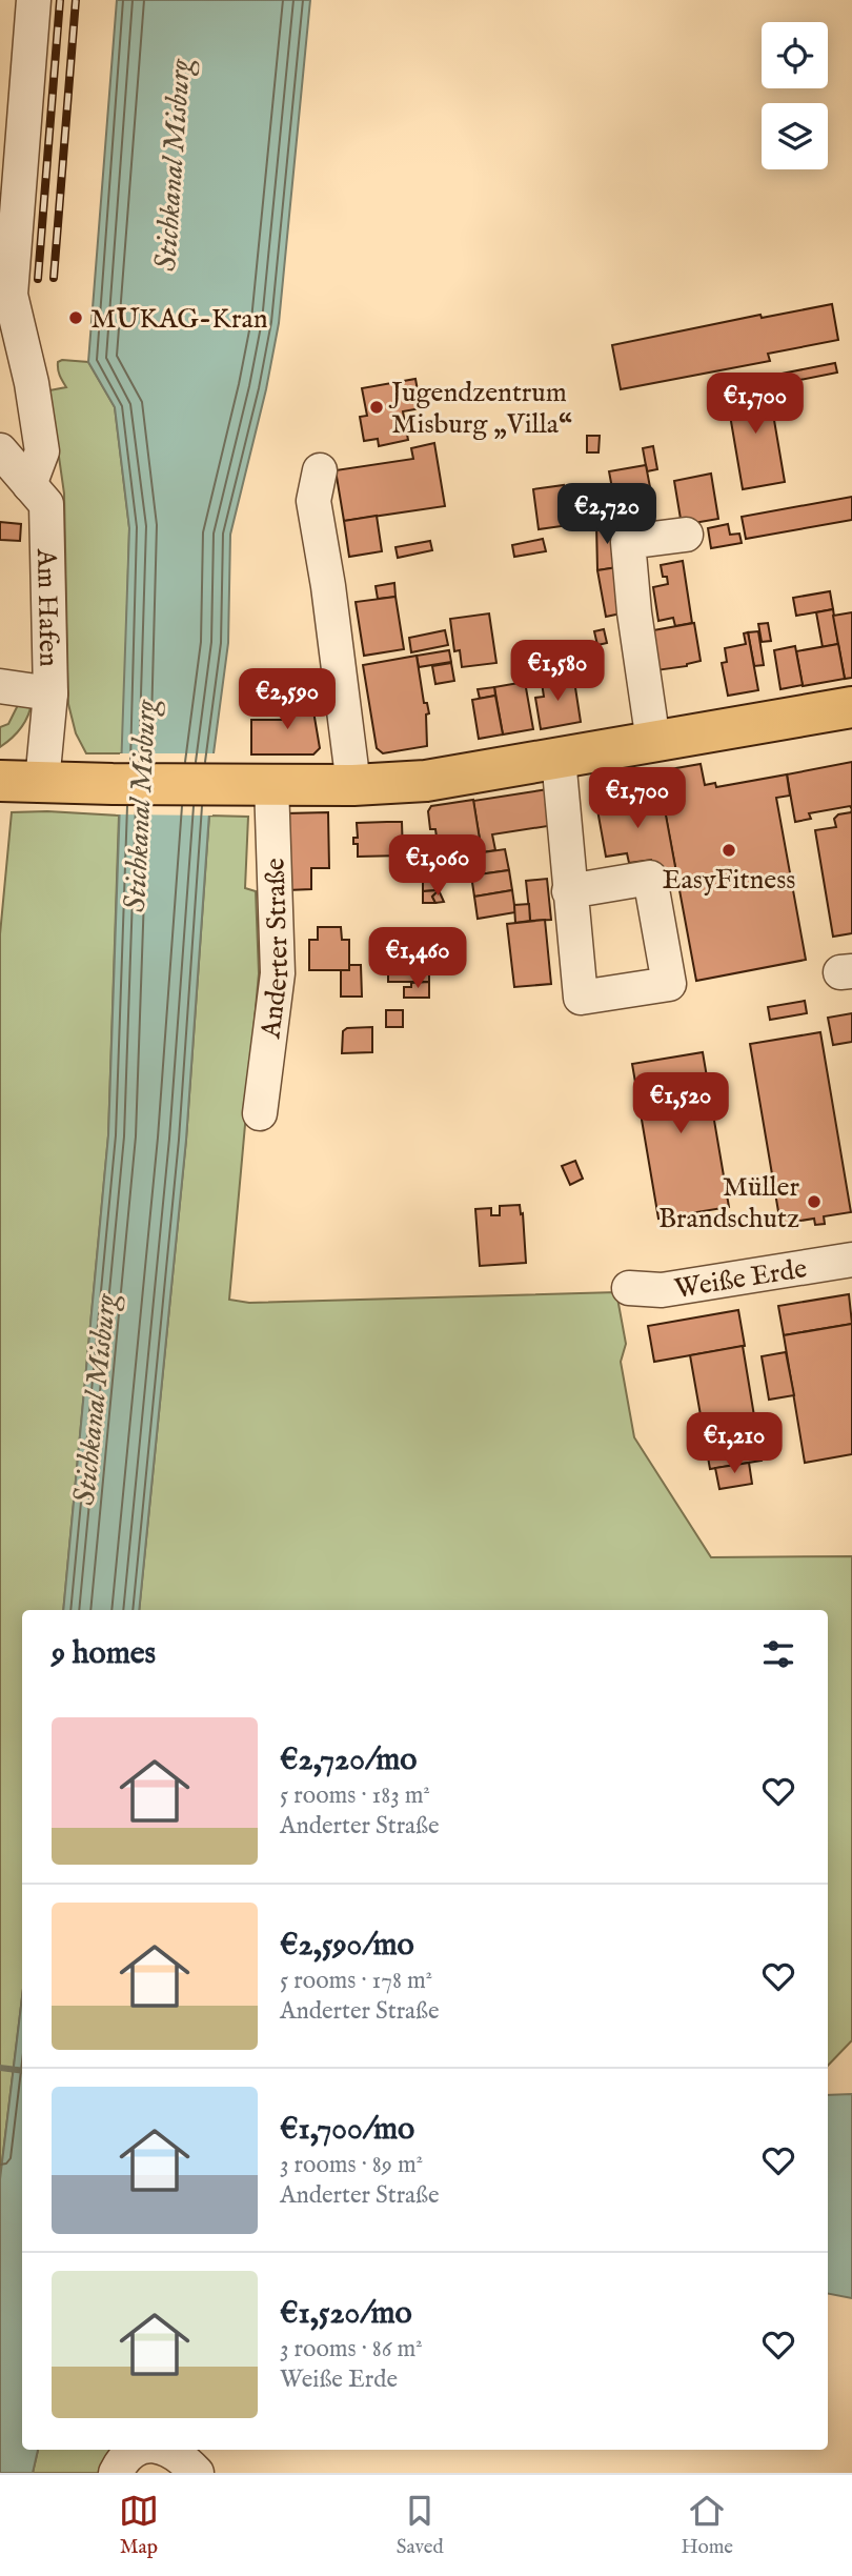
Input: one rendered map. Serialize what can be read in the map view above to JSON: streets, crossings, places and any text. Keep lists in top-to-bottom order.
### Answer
{
  "streets": {
    "street": ["Am Hafen", "Anderter Straße", "Weiße Erde"]
  },
  "water": ["Stichkanal Misburg"],
  "places": [
    "MUKAG-Kran",
    "Jugendzentrum Misburg „Villa“",
    "EasyFitness",
    "Müller Brandschutz"
  ],
  "page": {
    "price": [
      "€1,700",
      "€2,720",
      "€1,580",
      "€2,590",
      "€1,700",
      "€1,060",
      "€1,460",
      "€1,520",
      "€1,210"
    ],
    "heading": "9 homes",
    "list": [
      {
        "name": "€2,720/mo",
        "note": "5 rooms · 183 m² · Anderter Straße"
      },
      {
        "name": "€2,590/mo",
        "note": "5 rooms · 178 m² · Anderter Straße"
      },
      {
        "name": "€1,700/mo",
        "note": "3 rooms · 89 m² · Anderter Straße"
      },
      {
        "name": "€1,520/mo",
        "note": "3 rooms · 86 m² · Weiße Erde"
      }
    ],
    "tabs": ["Map", "Saved", "Home"]
  }
}
